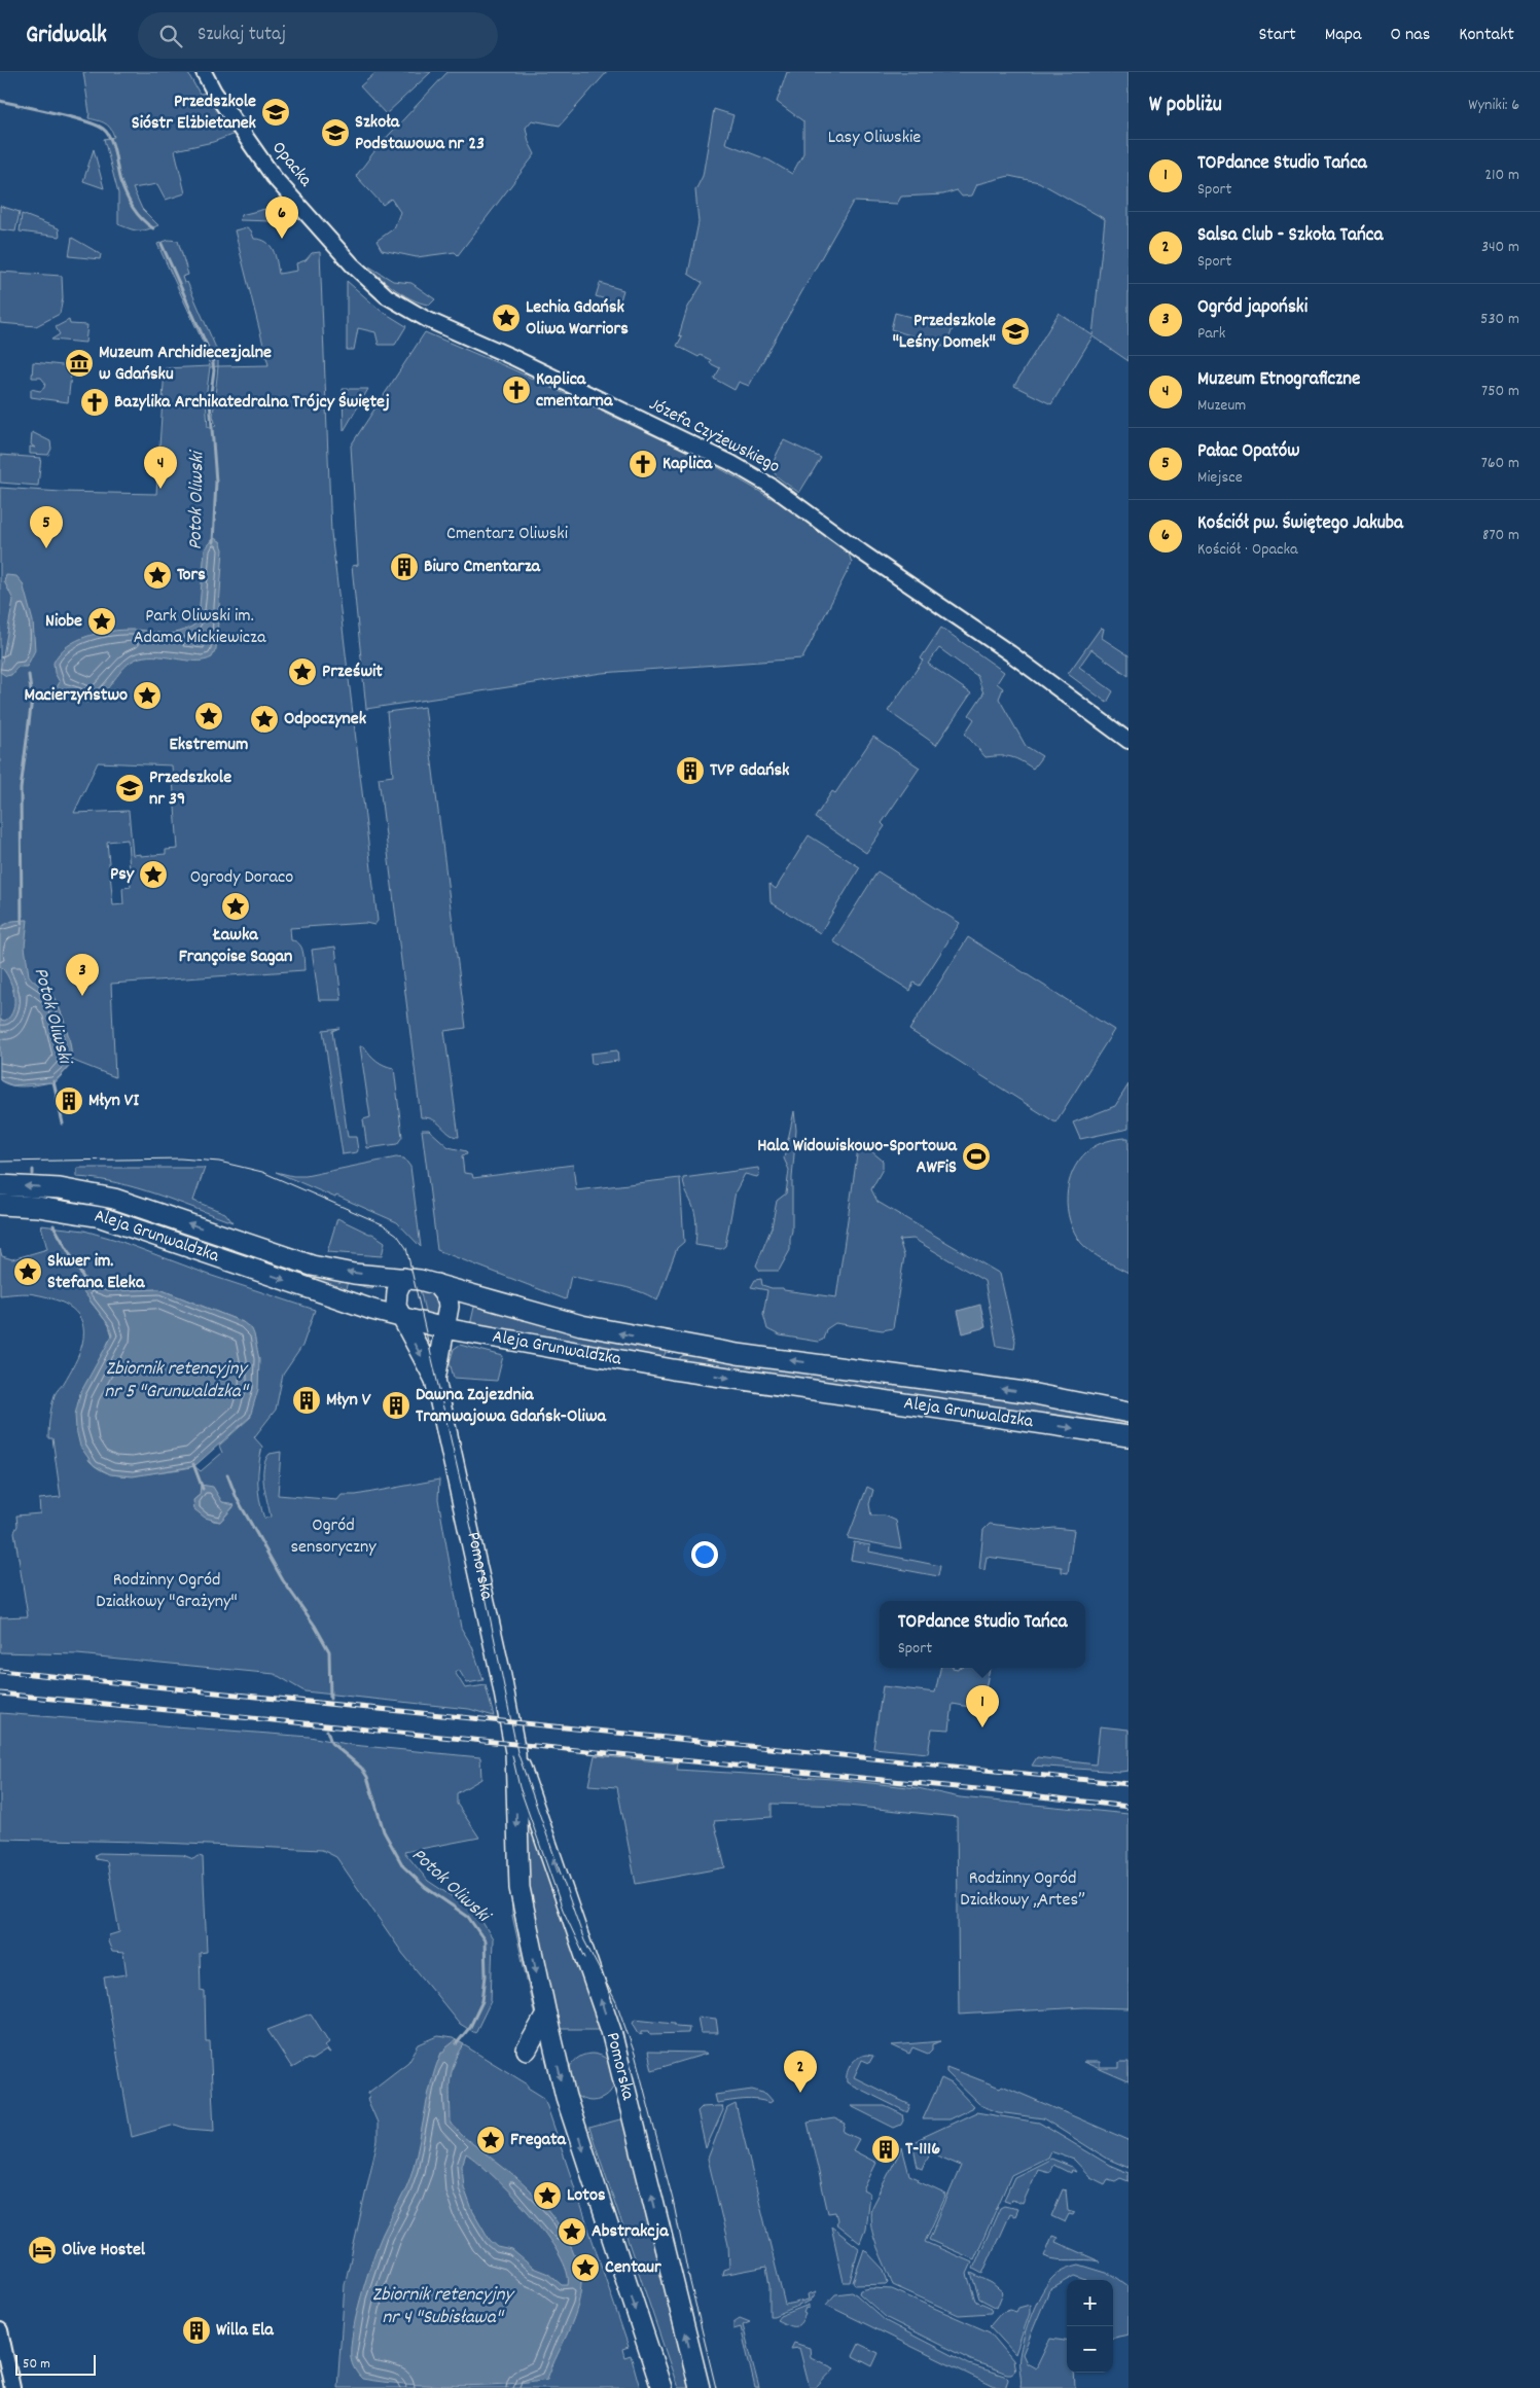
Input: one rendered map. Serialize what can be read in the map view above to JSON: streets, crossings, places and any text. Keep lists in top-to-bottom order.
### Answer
{
  "streets": {
    "main road": ["Aleja Grunwaldzka", "Pomorska"],
    "street": ["Opacka", "Józefa Czyżewskiego"]
  },
  "crossings": [
    ["Opacka", "Józefa Czyżewskiego"],
    ["Aleja Grunwaldzka", "Pomorska"]
  ],
  "water": ["Potok Oliwski", "Zbiornik retencyjny nr 5 \"Grunwaldzka\"", "Zbiornik retencyjny nr 4 \"Subisława\""],
  "parks": [
    "Lasy Oliwskie",
    "Cmentarz Oliwski",
    "Park Oliwski im. Adama Mickiewicza",
    "Ogrody Doraco",
    "Ogród sensoryczny",
    "Rodzinny Ogród Działkowy \"Grażyny\"",
    "Rodzinny Ogród Działkowy „Artes”"
  ],
  "places": {
    "school or university": [
      "Przedszkole Sióstr Elżbietanek",
      "Szkoła Podstawowa nr 23",
      "Przedszkole \"Leśny Domek\"",
      "Przedszkole nr 39"
    ],
    "place": [
      "Lechia Gdańsk Oliwa Warriors",
      "Tors",
      "Niobe",
      "Prześwit",
      "Macierzyństwo",
      "Ekstremum",
      "Odpoczynek",
      "Psy",
      "Ławka Françoise Sagan",
      "Skwer im. Stefana Eleka",
      "Fregata",
      "Lotos",
      "Abstrakcja",
      "Centaur"
    ],
    "museum": ["Muzeum Archidiecezjalne w Gdańsku"],
    "church": ["Kaplica cmentarna", "Bazylika Archikatedralna Trójcy Świętej", "Kaplica"],
    "building": [
      "Biuro Cmentarza",
      "TVP Gdańsk",
      "Młyn VI",
      "Młyn V",
      "Dawna Zajezdnia Tramwajowa Gdańsk-Oliwa",
      "T-1116",
      "Willa Ela"
    ],
    "sports": ["Hala Widowiskowo-Sportowa AWFiS"],
    "hotel": ["Olive Hostel"]
  },
  "scale_bar": "50 m",
  "page": {
    "header": "Gridwalk",
    "search": "Szukaj tutaj",
    "nav": [
      "Start",
      "Mapa",
      "O nas",
      "Kontakt"
    ],
    "heading": ["W pobliżu", "Wyniki: 6"],
    "list": [
      {
        "mark": "1",
        "name": "TOPdance Studio Tańca",
        "note": "Sport",
        "value": "210 m"
      },
      {
        "mark": "2",
        "name": "Salsa Club - Szkoła Tańca",
        "note": "Sport",
        "value": "340 m"
      },
      {
        "mark": "3",
        "name": "Ogród japoński",
        "note": "Park",
        "value": "530 m"
      },
      {
        "mark": "4",
        "name": "Muzeum Etnograficzne",
        "note": "Muzeum",
        "value": "750 m"
      },
      {
        "mark": "5",
        "name": "Pałac Opatów",
        "note": "Miejsce",
        "value": "760 m"
      },
      {
        "mark": "6",
        "name": "Kościół pw. Świętego Jakuba",
        "note": "Kościół · Opacka",
        "value": "870 m"
      }
    ],
    "pins": [
      "6",
      "4",
      "5",
      "3",
      "1",
      "2"
    ],
    "popup": ["TOPdance Studio Tańca", "Sport"],
    "map_buttons": ["+", "−"],
    "scale": "50 m"
  }
}
